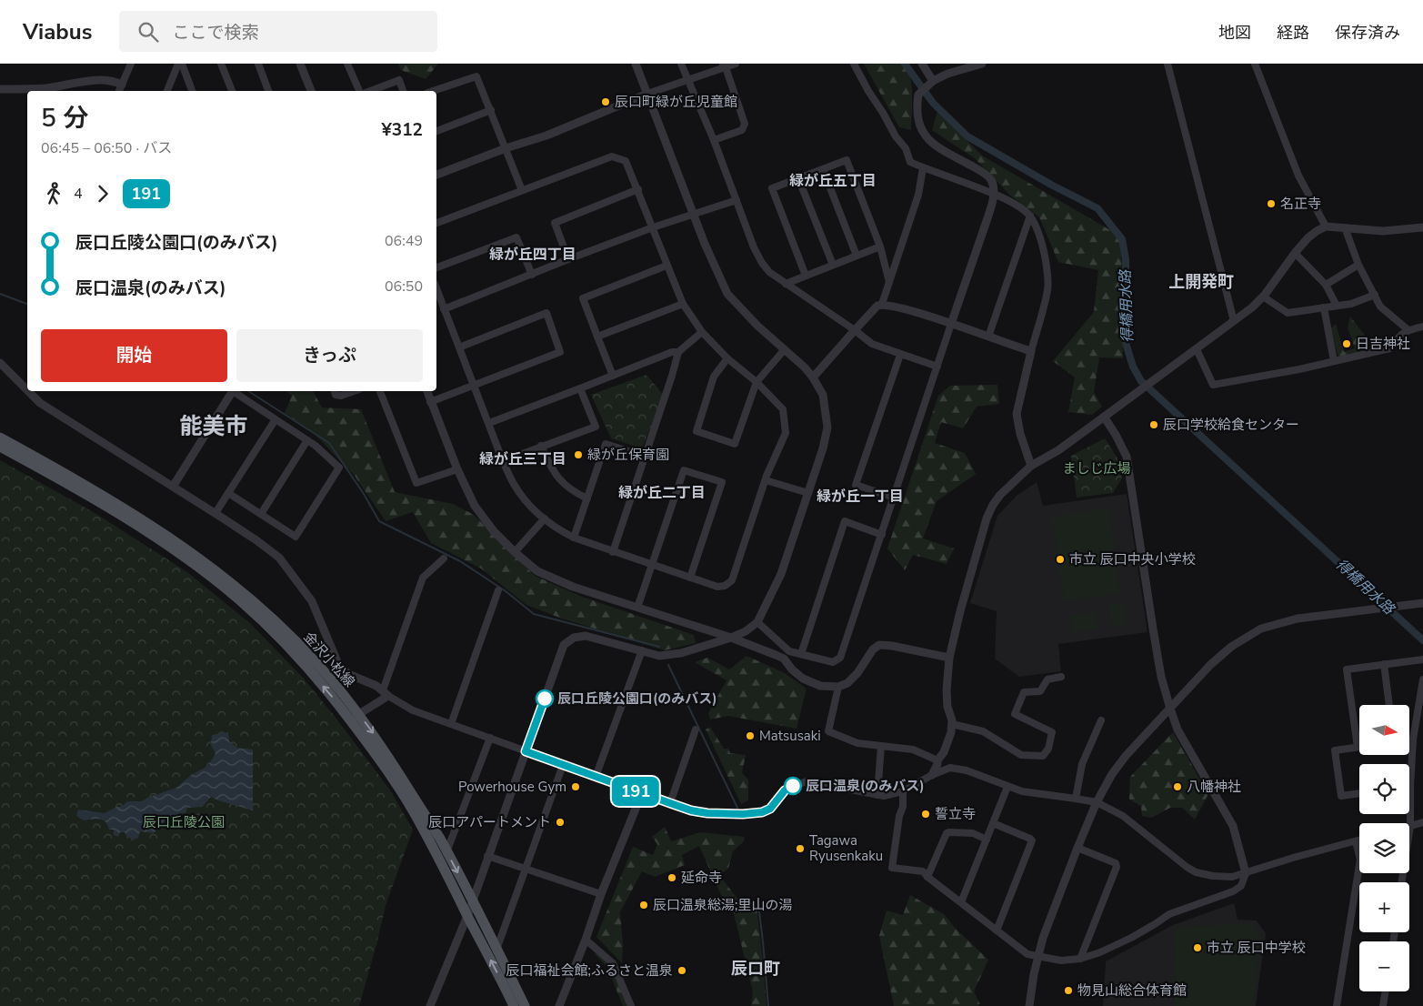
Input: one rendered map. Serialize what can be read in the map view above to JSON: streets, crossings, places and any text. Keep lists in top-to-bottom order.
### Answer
{
  "streets": {
    "main road": ["金沢小松線"]
  },
  "districts": [
    "緑が丘五丁目",
    "緑が丘四丁目",
    "上開発町",
    "能美市",
    "緑が丘三丁目",
    "緑が丘二丁目",
    "緑が丘一丁目",
    "辰口町"
  ],
  "water": ["得橋用水路"],
  "parks": ["ましじ広場", "辰口丘陵公園"],
  "places": [
    "辰口町緑が丘児童館",
    "名正寺",
    "日吉神社",
    "辰口学校給食センター",
    "緑が丘保育園",
    "市立 辰口中央小学校",
    "辰口丘陵公園口(のみバス)",
    "Matsusaki",
    "辰口温泉(のみバス)",
    "Powerhouse Gym",
    "八幡神社",
    "誓立寺",
    "辰口アパートメント",
    "Tagawa Ryusenkaku",
    "延命寺",
    "辰口温泉総湯;里山の湯",
    "市立 辰口中学校",
    "辰口福祉会館;ふるさと温泉",
    "物見山総合体育館"
  ],
  "lines": ["bus line 191"],
  "north": "right",
  "page": {
    "header": "Viabus",
    "search": "ここで検索",
    "nav": ["地図", "経路", "保存済み"],
    "on_map": "191",
    "heading": ["5 分", "06:45 – 06:50 · バス", "¥312"],
    "legs": ["4", "191"],
    "list": [
      {
        "name": "辰口丘陵公園口(のみバス)",
        "value": "06:49"
      },
      {
        "name": "辰口温泉(のみバス)",
        "value": "06:50"
      }
    ],
    "buttons": ["開始", "きっぷ"],
    "map_buttons": ["+", "−"]
  }
}
